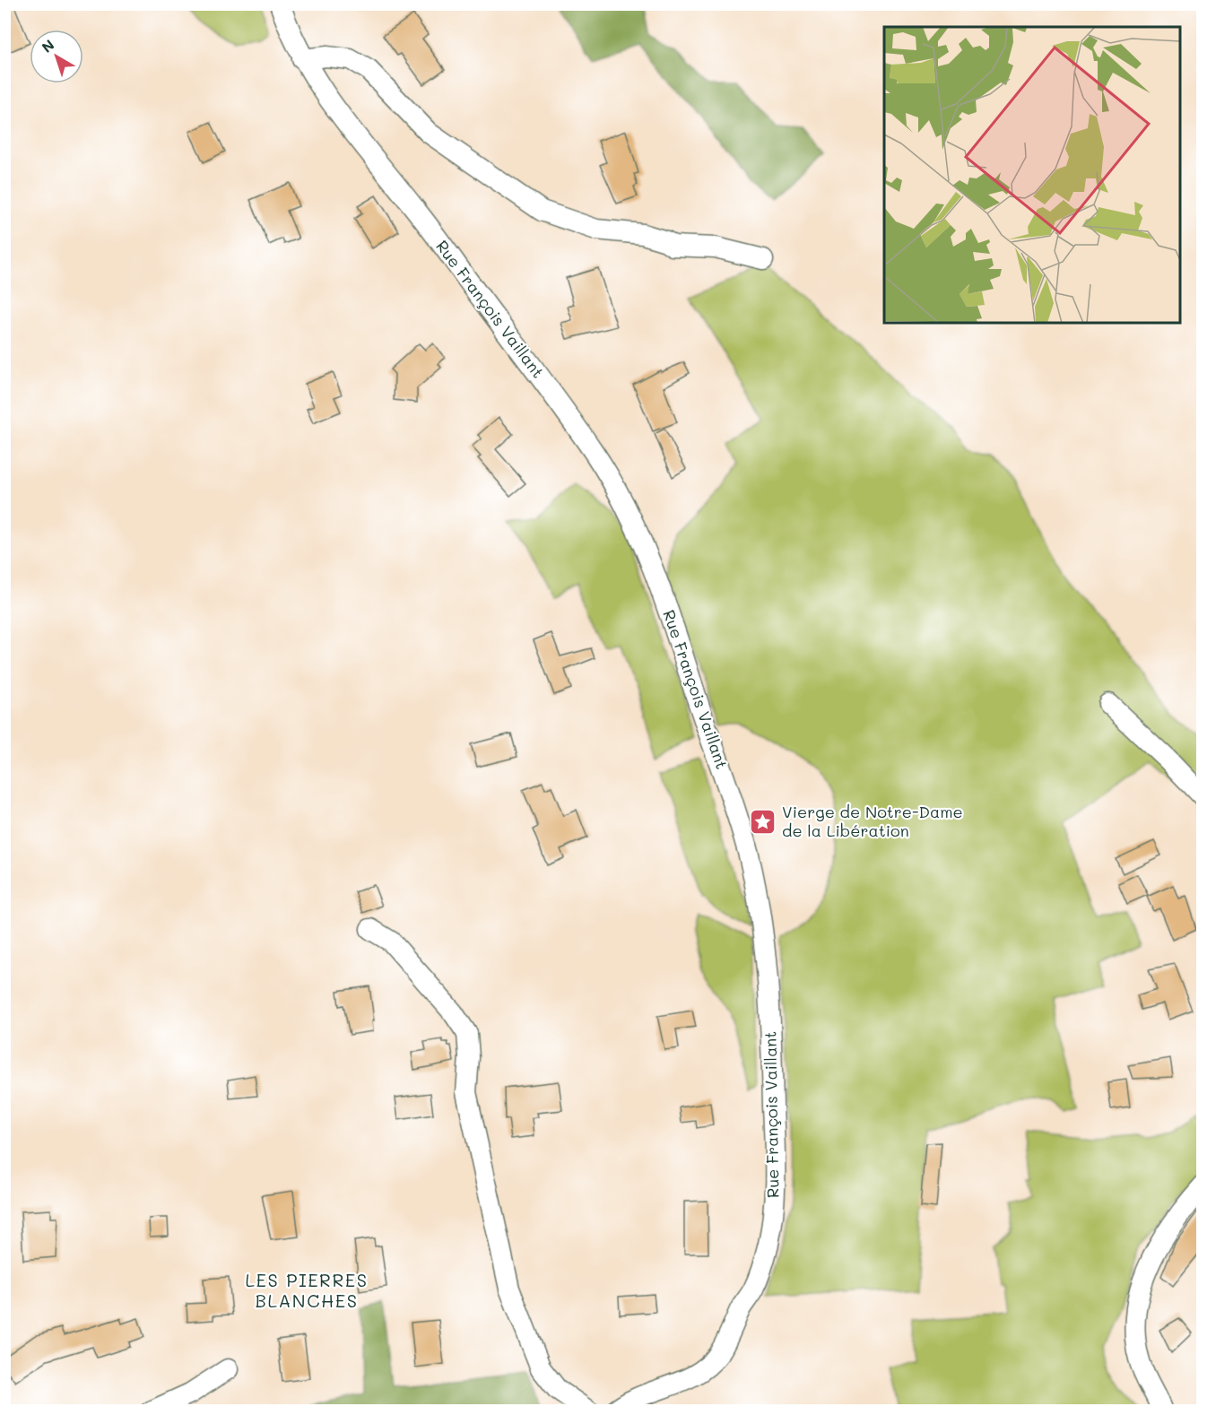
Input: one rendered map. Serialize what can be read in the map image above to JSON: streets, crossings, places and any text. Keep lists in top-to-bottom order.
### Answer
{
  "streets": {
    "street": ["Rue François Vaillant"]
  },
  "districts": ["LES PIERRES BLANCHES"],
  "places": {
    "place": ["Vierge de Notre-Dame de la Libération"]
  },
  "north": "top left"
}
